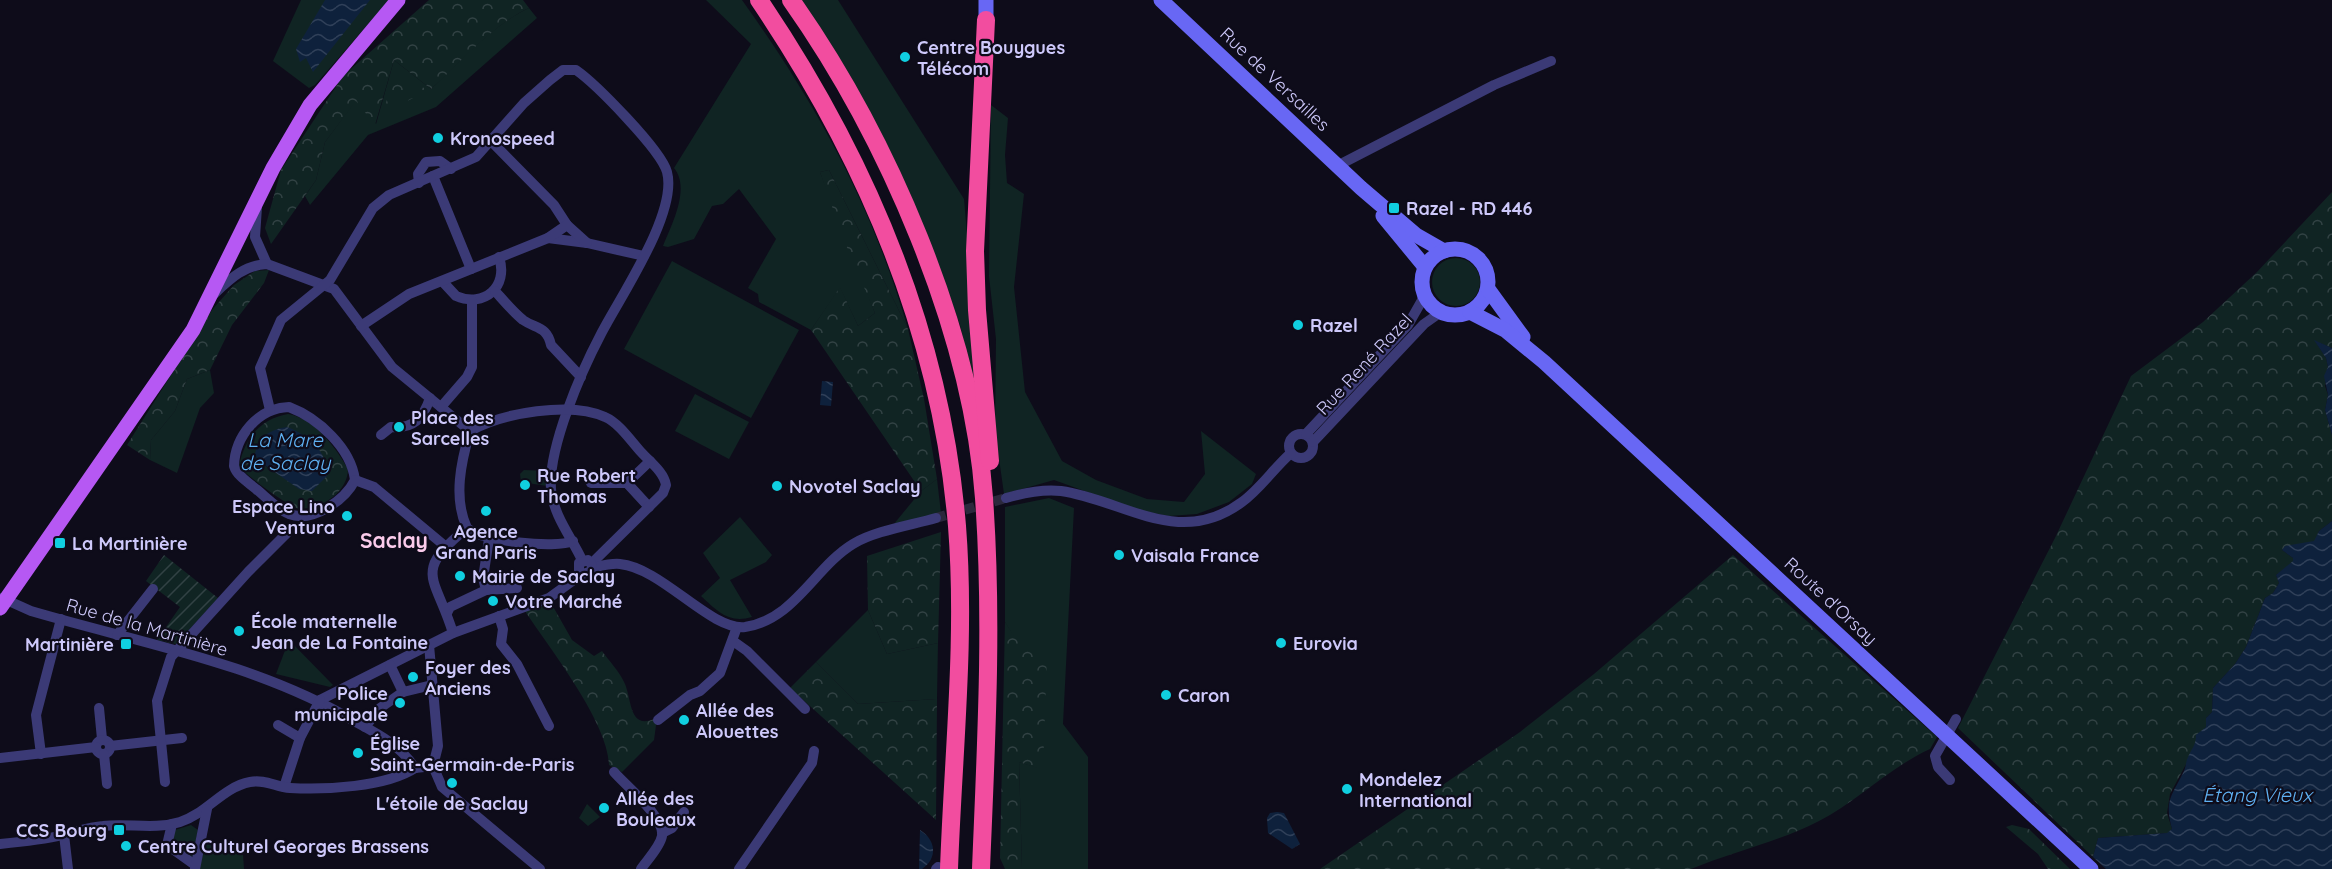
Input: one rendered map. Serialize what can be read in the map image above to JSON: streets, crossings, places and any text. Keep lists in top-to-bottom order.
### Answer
{
  "streets": {
    "main road": ["Rue de Versailles", "Route d'Orsay"],
    "street": ["Rue René Razel", "Rue de la Martinière"]
  },
  "crossings": [
    ["Rue de Versailles", "Rue René Razel"],
    ["Rue de Versailles", "Route d'Orsay"],
    ["Rue René Razel", "Route d'Orsay"]
  ],
  "districts": ["Saclay"],
  "water": ["La Mare de Saclay", "Étang Vieux"],
  "places": {
    "other": [
      "Centre Bouygues Télécom",
      "Kronospeed",
      "Razel",
      "Place des Sarcelles",
      "Rue Robert Thomas",
      "Novotel Saclay",
      "Agence Grand Paris",
      "Espace Lino Ventura",
      "Vaisala France",
      "Mairie de Saclay",
      "Votre Marché",
      "École maternelle Jean de La Fontaine",
      "Eurovia",
      "Foyer des Anciens",
      "Caron",
      "Police municipale",
      "Allée des Alouettes",
      "Église Saint-Germain-de-Paris",
      "L'étoile de Saclay",
      "Mondelez International",
      "Allée des Bouleaux",
      "Centre Culturel Georges Brassens"
    ],
    "transit": [
      "Razel - RD 446",
      "La Martinière",
      "Martinière",
      "CCS Bourg"
    ]
  }
}
